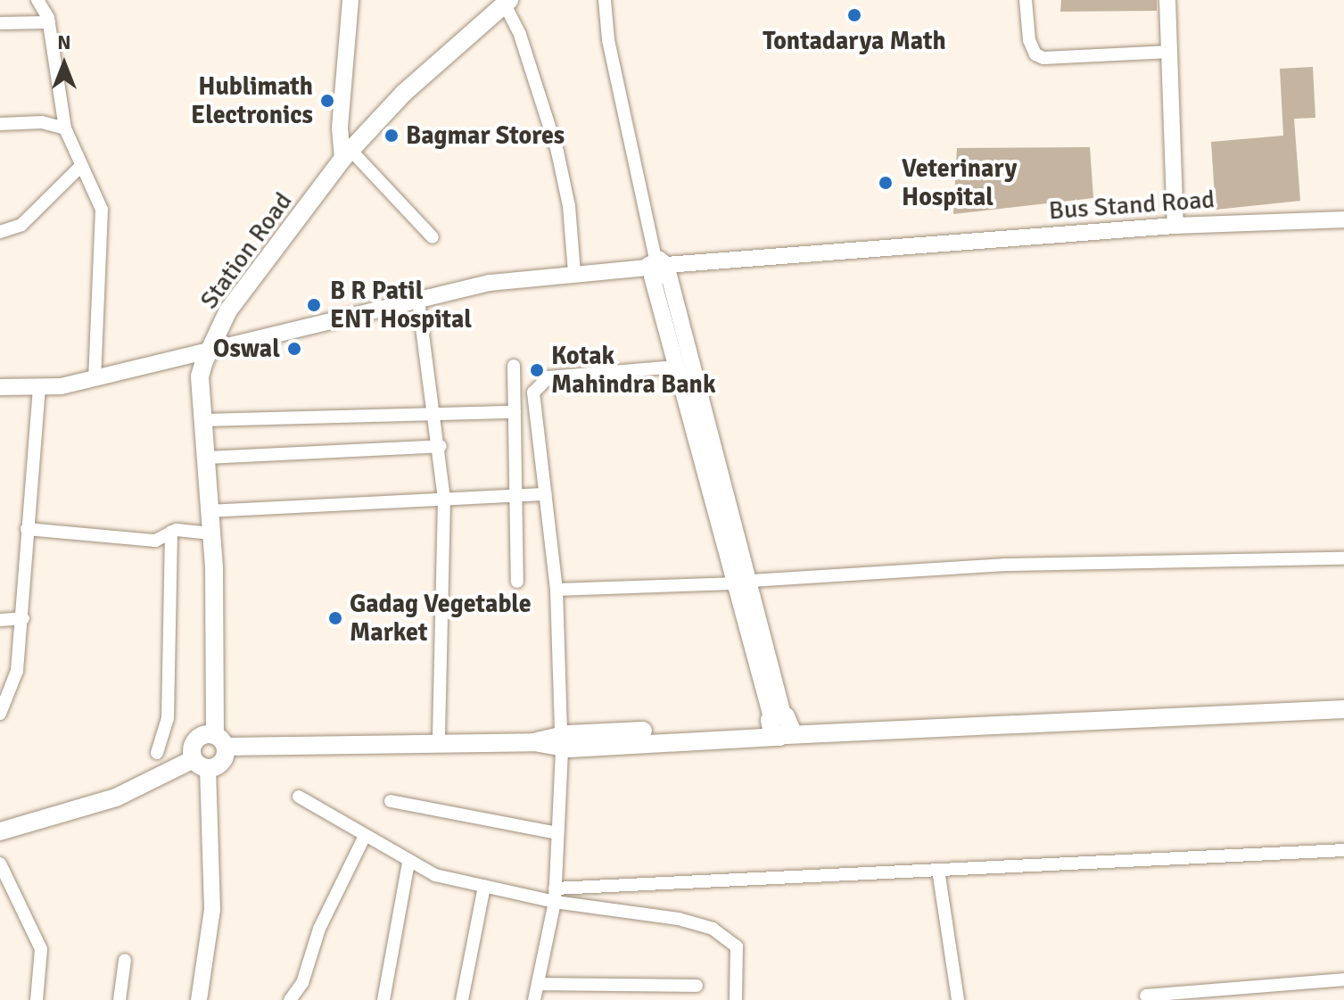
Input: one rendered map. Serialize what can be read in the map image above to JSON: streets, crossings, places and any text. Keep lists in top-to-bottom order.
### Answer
{
  "streets": {
    "main road": ["Station Road"],
    "street": ["Bus Stand Road"]
  },
  "crossings": [
    ["Bus Stand Road", "Station Road"]
  ],
  "places": [
    "Tontadarya Math",
    "Hublimath Electronics",
    "Bagmar Stores",
    "Veterinary Hospital",
    "B R Patil ENT Hospital",
    "Oswal",
    "Kotak Mahindra Bank",
    "Gadag Vegetable Market"
  ],
  "north": "top"
}
